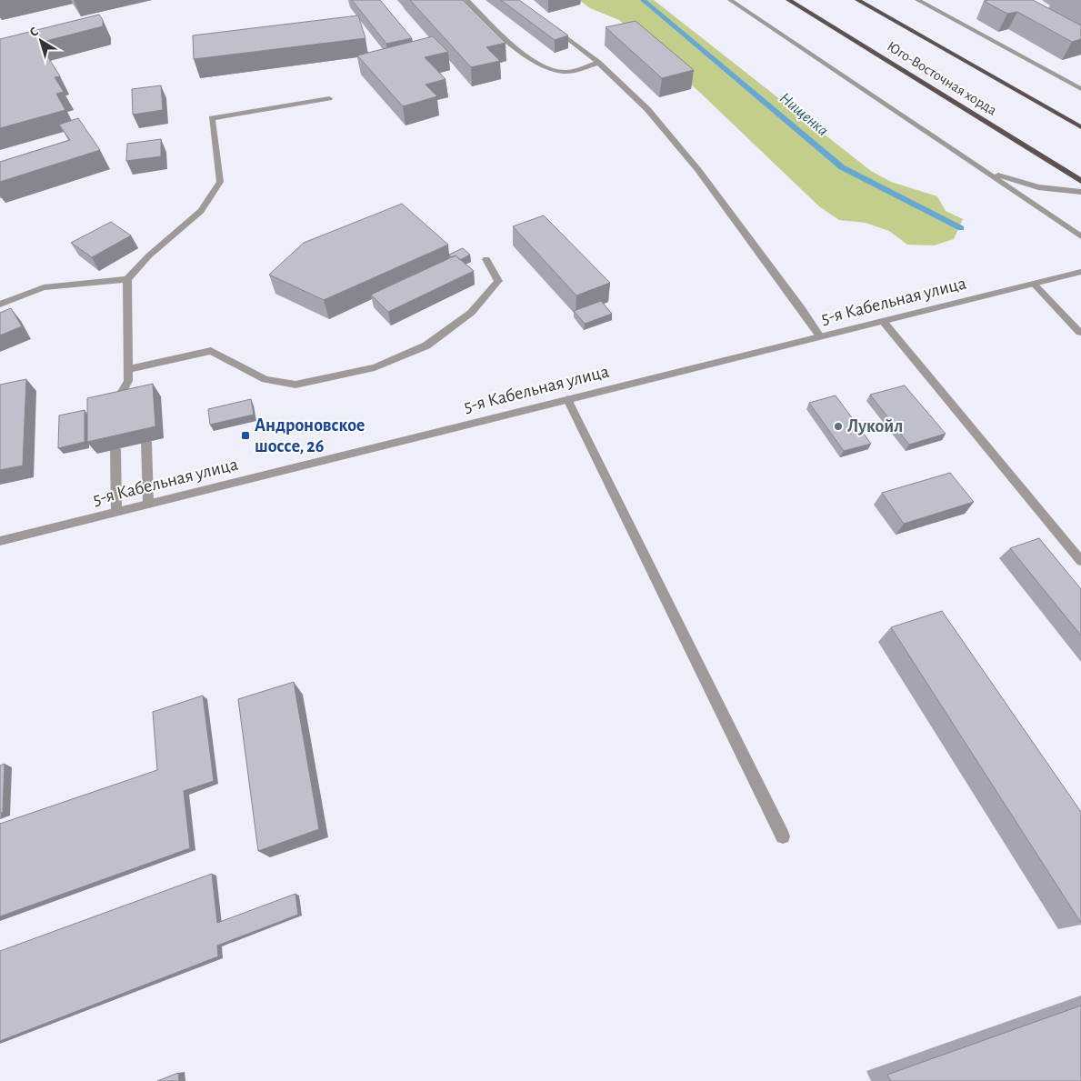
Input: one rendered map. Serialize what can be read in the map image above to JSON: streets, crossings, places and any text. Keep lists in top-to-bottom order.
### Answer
{
  "streets": {
    "main road": ["Юго-Восточная хорда"],
    "street": ["5-я Кабельная улица"]
  },
  "water": ["Нищенка"],
  "places": {
    "other": ["Лукойл"],
    "transit": ["Андроновское шоссе, 26"]
  },
  "north": "top left"
}
